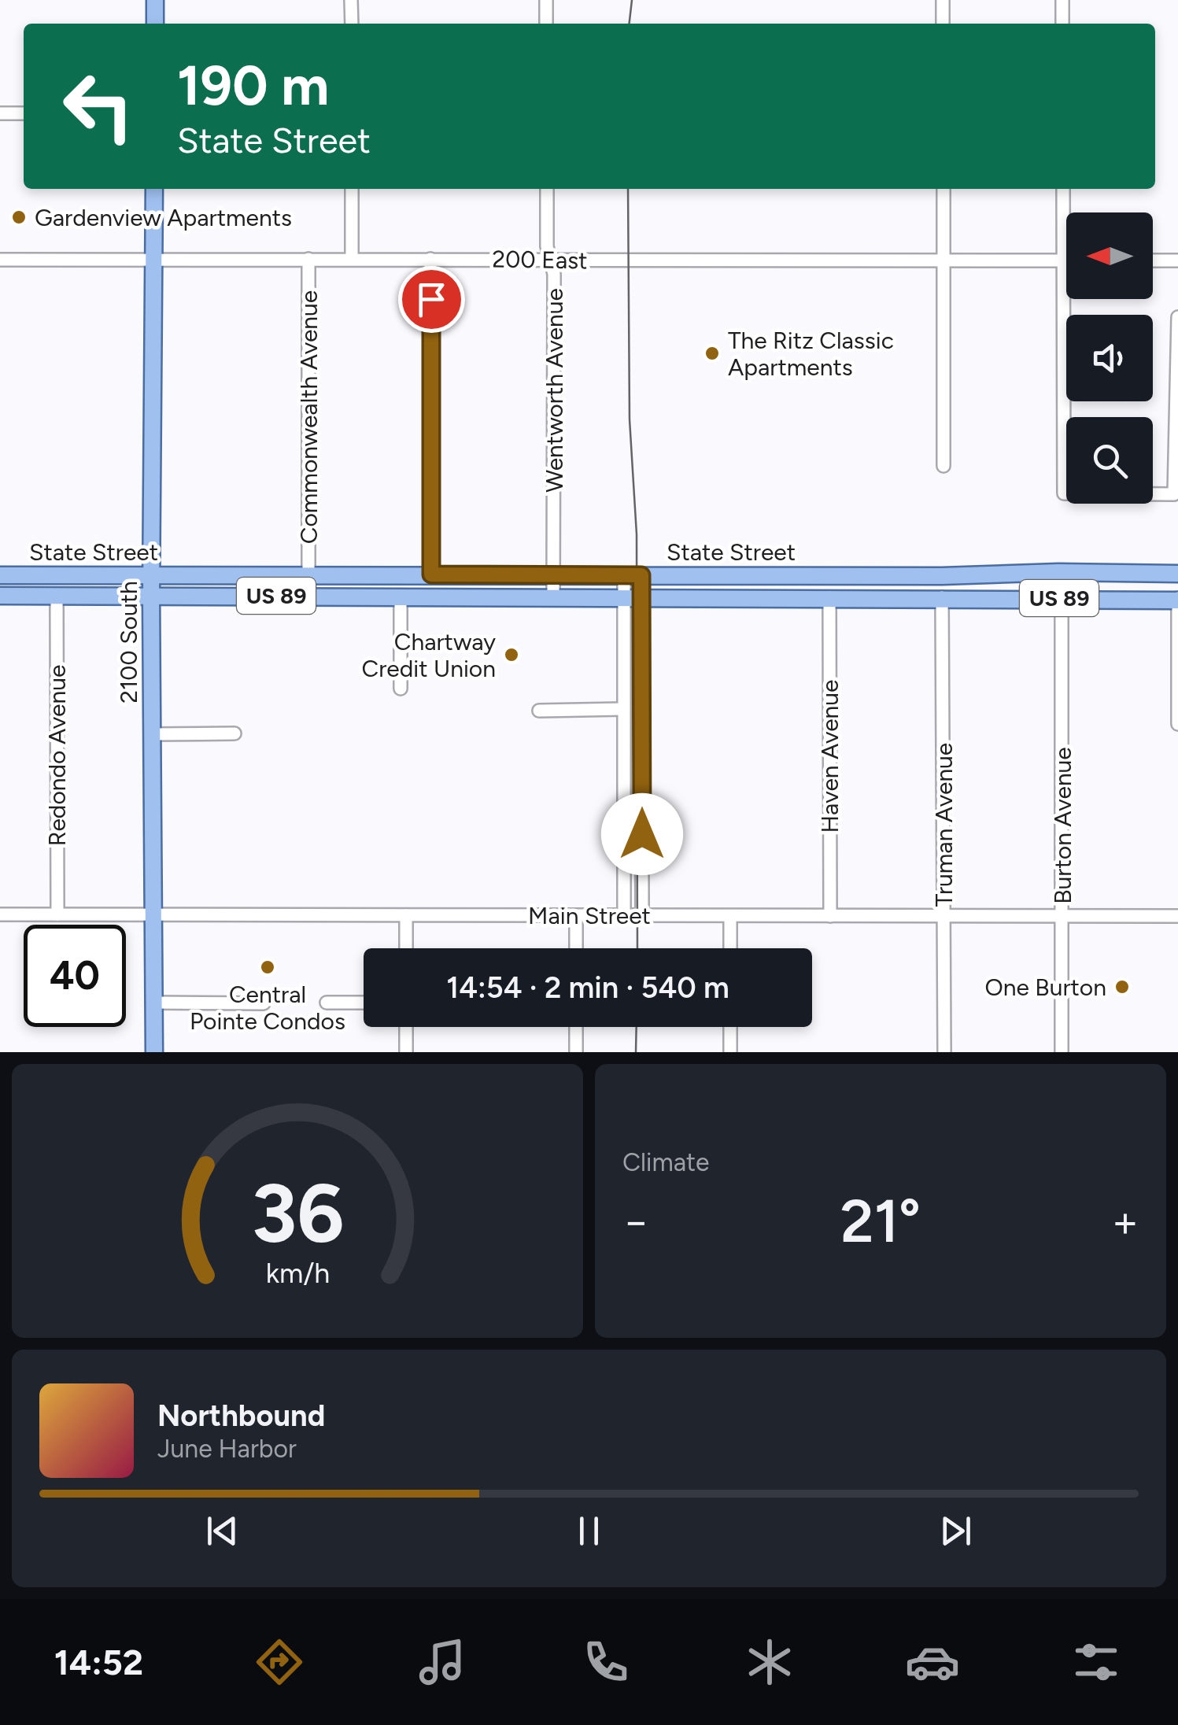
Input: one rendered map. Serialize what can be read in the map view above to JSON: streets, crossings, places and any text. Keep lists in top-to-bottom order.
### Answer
{
  "streets": {
    "main road": ["State Street", "US 89", "2100 South"],
    "street": [
      "200 East",
      "Wentworth Avenue",
      "Commonwealth Avenue",
      "Redondo Avenue",
      "Haven Avenue",
      "Truman Avenue",
      "Burton Avenue",
      "Main Street"
    ]
  },
  "crossings": [
    ["200 East", "Wentworth Avenue"],
    ["200 East", "Commonwealth Avenue"],
    ["200 East", "2100 South"],
    ["Wentworth Avenue", "State Street"],
    ["Commonwealth Avenue", "State Street"],
    ["State Street", "2100 South"],
    ["State Street", "Redondo Avenue"],
    ["State Street", "Haven Avenue"],
    ["State Street", "Truman Avenue"],
    ["State Street", "Burton Avenue"],
    ["2100 South", "Main Street"],
    ["Redondo Avenue", "Main Street"],
    ["Haven Avenue", "Main Street"],
    ["Truman Avenue", "Main Street"],
    ["Burton Avenue", "Main Street"]
  ],
  "places": [
    "Gardenview Apartments",
    "The Ritz Classic Apartments",
    "Chartway Credit Union",
    "Central Pointe Condos",
    "One Burton"
  ],
  "north": "left",
  "page": {
    "turn": ["190 m", "State Street"],
    "limit": "40",
    "trip": "14:54 · 2 min · 540 m",
    "tile": "Climate",
    "heat": ["−", "21°", "+"],
    "song": ["Northbound", "June Harbor"],
    "tabs": "14:52",
    "gauge": ["36", "km/h"]
  }
}
